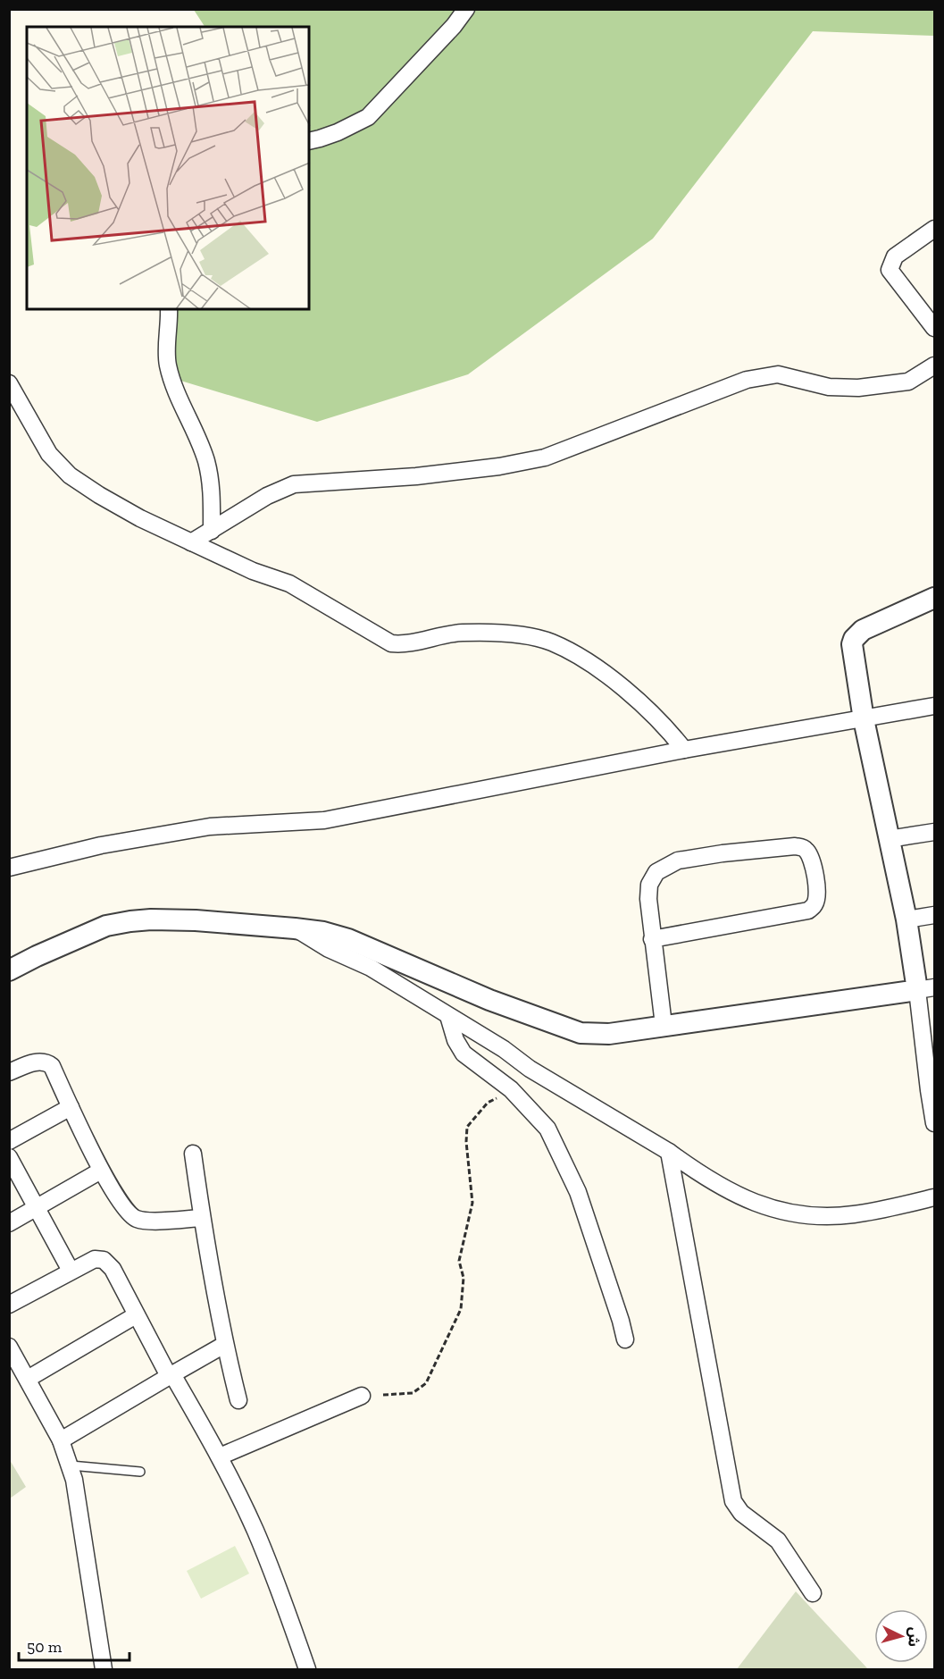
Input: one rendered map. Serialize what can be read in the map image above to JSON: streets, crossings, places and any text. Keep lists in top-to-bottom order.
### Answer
{
  "scale_bar": "50 m",
  "north": "right"
}
